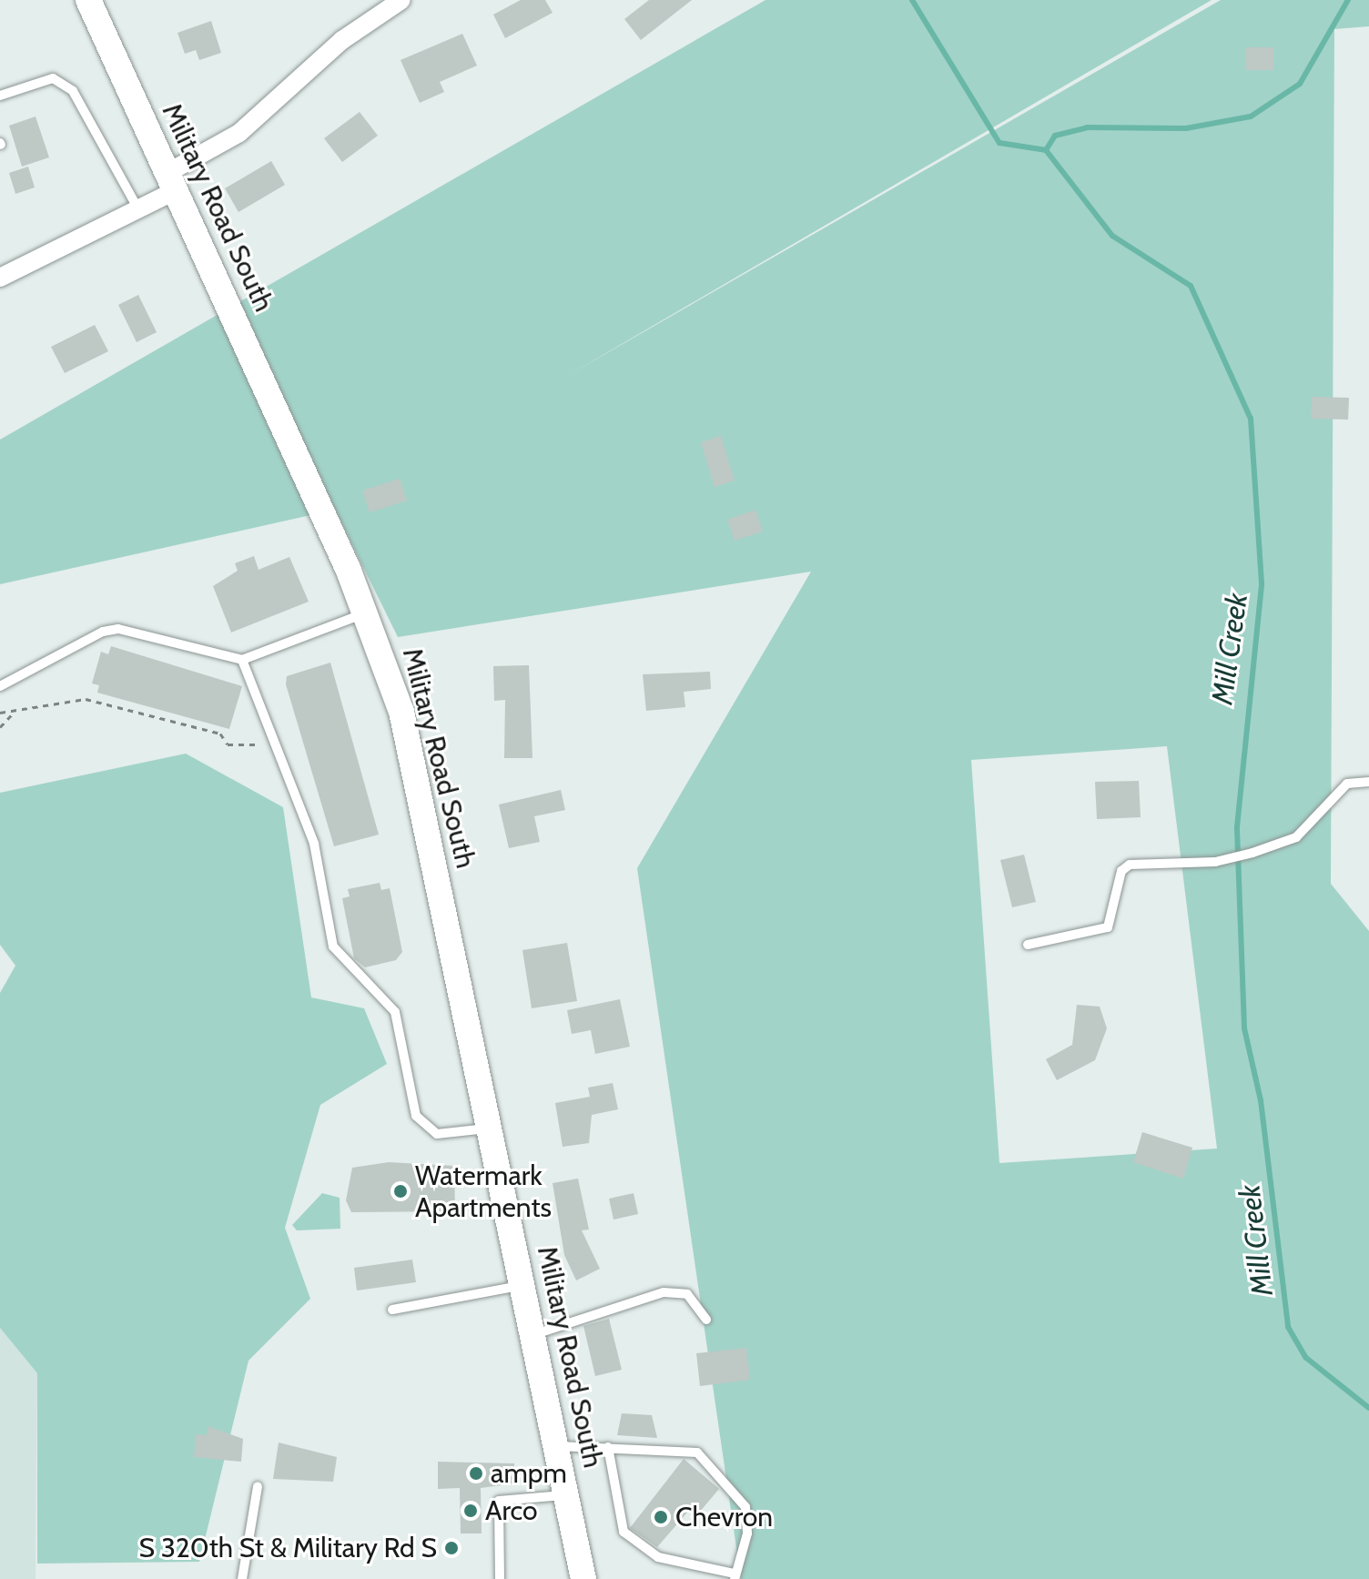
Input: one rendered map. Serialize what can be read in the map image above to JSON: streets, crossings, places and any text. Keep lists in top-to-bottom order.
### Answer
{
  "streets": {
    "main road": ["Military Road South"]
  },
  "water": ["Mill Creek"],
  "places": [
    "Watermark Apartments",
    "ampm",
    "Arco",
    "Chevron",
    "S 320th St & Military Rd S"
  ]
}
